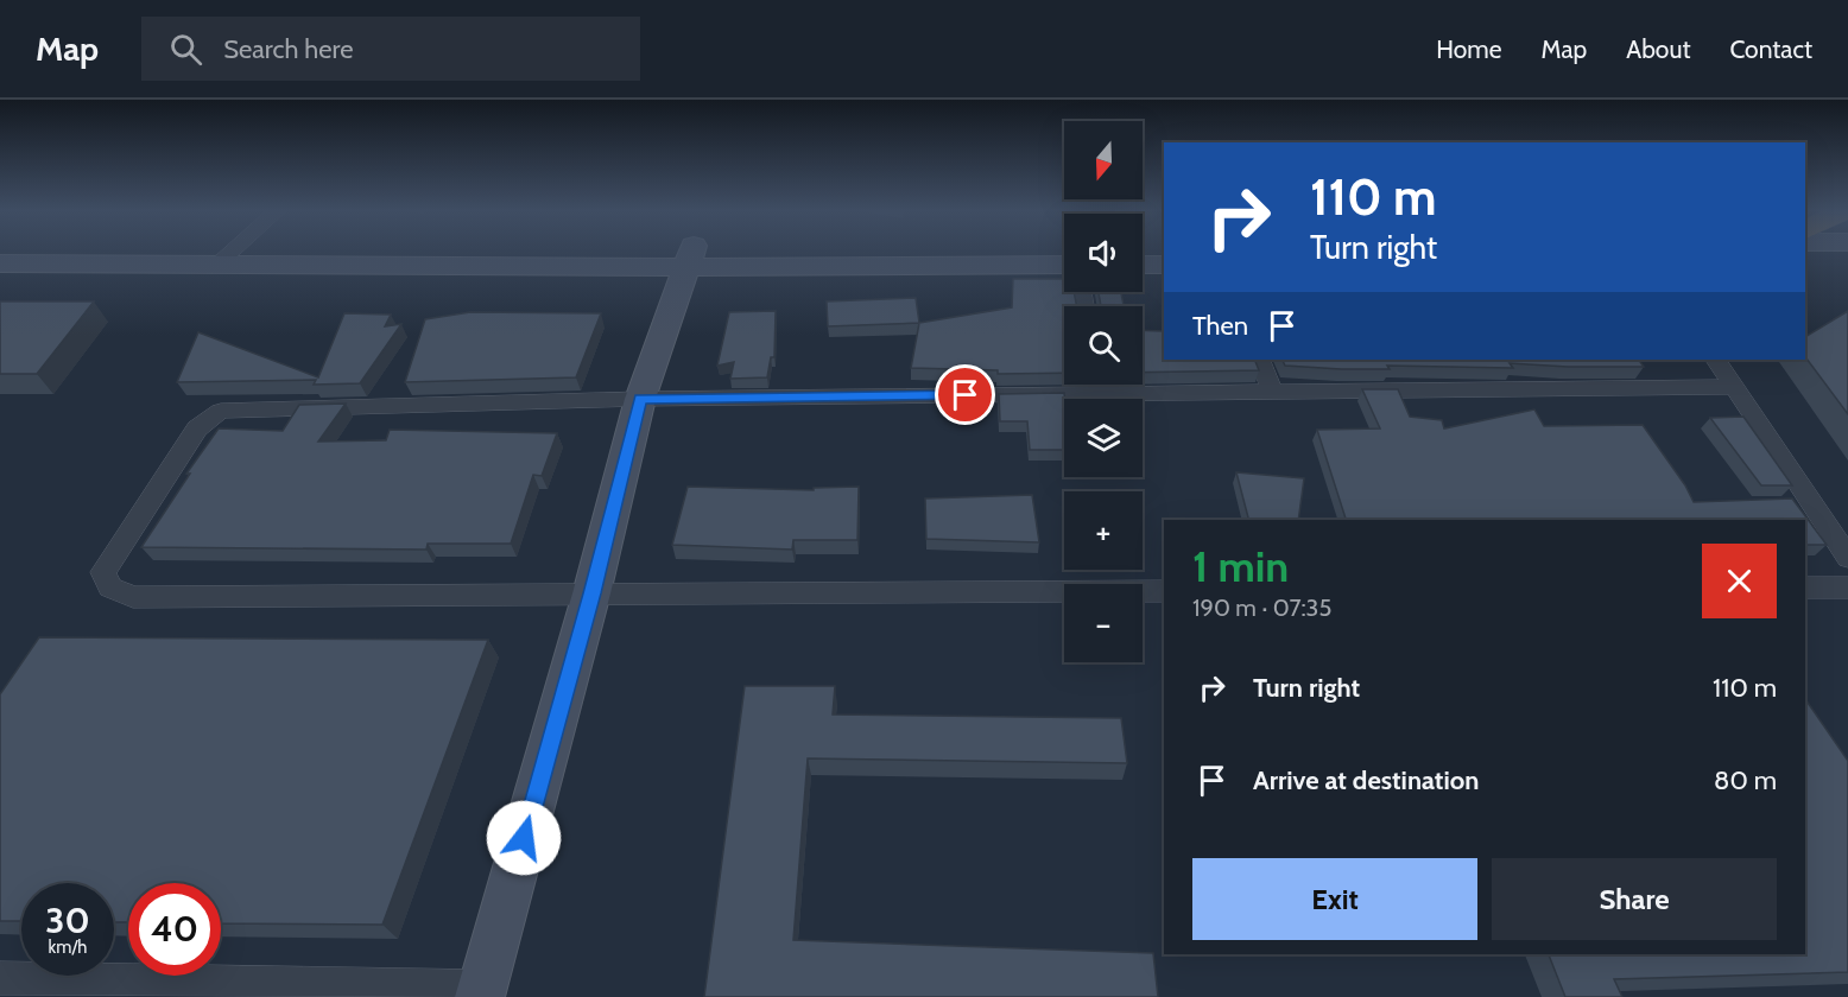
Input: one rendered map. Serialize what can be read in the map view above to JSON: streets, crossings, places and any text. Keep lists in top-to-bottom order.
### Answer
{
  "north": "bottom",
  "page": {
    "header": "Map",
    "search": "Search here",
    "nav": [
      "Home",
      "Map",
      "About",
      "Contact"
    ],
    "map_buttons": ["+", "−"],
    "turn": ["110 m", "Turn right"],
    "then": "Then",
    "heading": ["1 min", "190 m · 07:35"],
    "list": [
      {
        "name": "Turn right",
        "value": "110 m"
      },
      {
        "name": "Arrive at destination",
        "value": "80 m"
      }
    ],
    "buttons": ["Exit", "Share"],
    "speed": "30 km/h",
    "limit": "40"
  }
}
